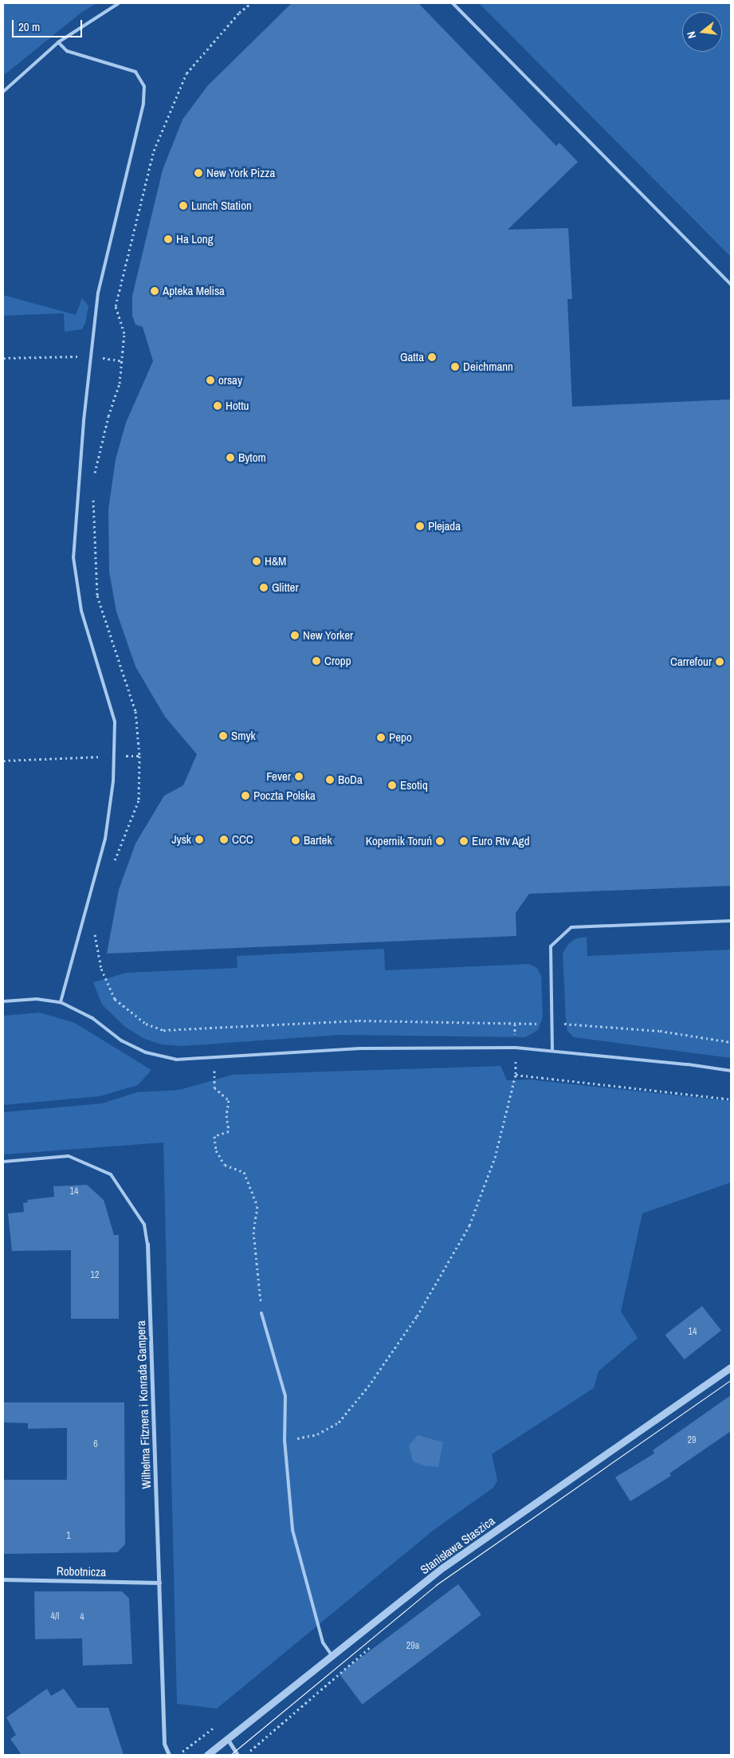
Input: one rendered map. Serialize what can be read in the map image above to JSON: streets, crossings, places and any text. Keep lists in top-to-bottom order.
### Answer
{
  "streets": {
    "street": ["Wilhelma Fitznera i Konrada Gampera", "Stanisława Staszica", "Robotnicza"]
  },
  "crossings": [
    ["Wilhelma Fitznera i Konrada Gampera", "Robotnicza"]
  ],
  "places": [
    "New York Pizza",
    "Lunch Station",
    "Ha Long",
    "Apteka Melisa",
    "Gatta",
    "Deichmann",
    "orsay",
    "Hottu",
    "Bytom",
    "Plejada",
    "H&M",
    "Glitter",
    "New Yorker",
    "Cropp",
    "Carrefour",
    "Smyk",
    "Pepo",
    "Fever",
    "BoDa",
    "Esotiq",
    "Poczta Polska",
    "Jysk",
    "CCC",
    "Bartek",
    "Kopernik Toruń",
    "Euro Rtv Agd"
  ],
  "house_numbers": [
    "14",
    "12",
    "14",
    "29",
    "6",
    "1",
    "4/I",
    "4",
    "29a"
  ],
  "scale_bar": "20 m",
  "north": "left"
}
